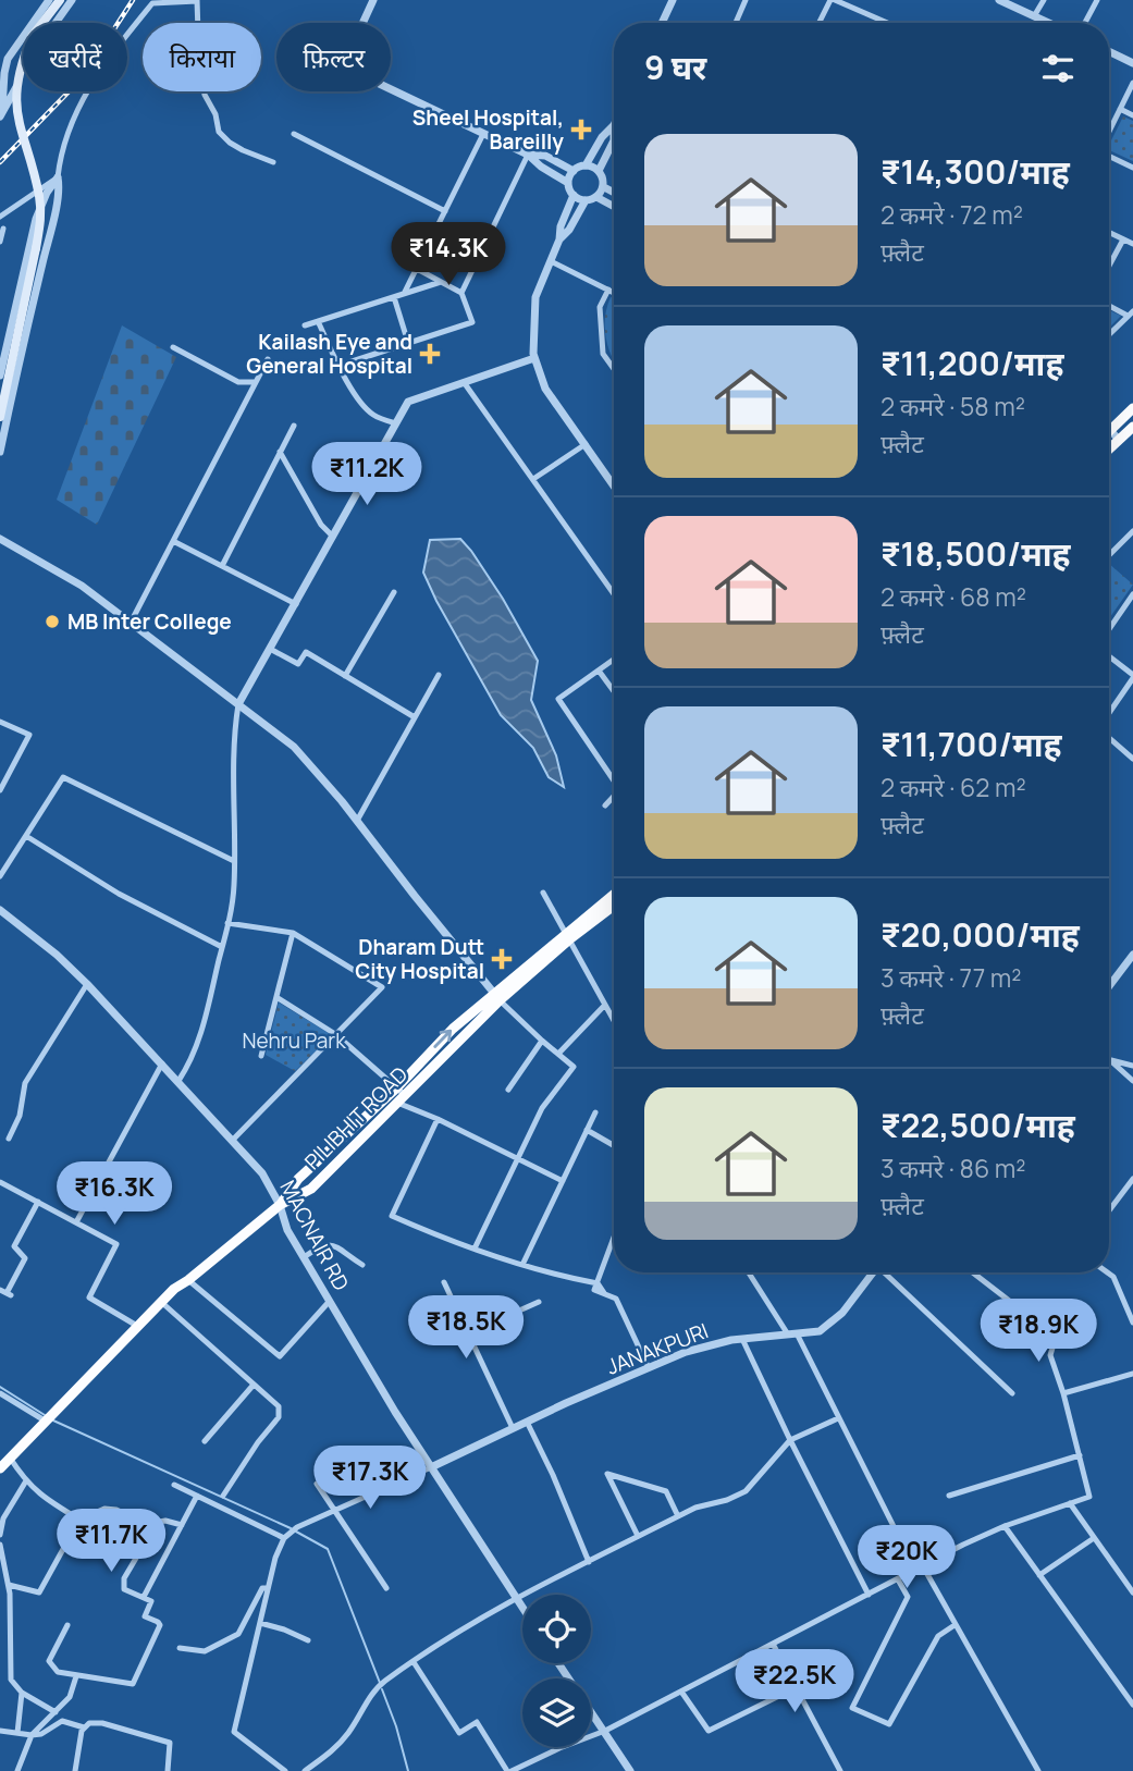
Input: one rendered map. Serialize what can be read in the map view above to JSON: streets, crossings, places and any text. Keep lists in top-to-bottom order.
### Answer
{
  "streets": {
    "highway": ["PILIBHIT ROAD"],
    "street": ["MACNAIR RD", "JANAKPURI"]
  },
  "crossings": [
    ["PILIBHIT ROAD", "MACNAIR RD"],
    ["MACNAIR RD", "JANAKPURI"]
  ],
  "parks": ["Nehru Park"],
  "places": {
    "health": ["Sheel Hospital, Bareilly", "Kailash Eye and General Hospital", "Dharam Dutt City Hospital"],
    "other": ["MB Inter College"]
  },
  "page": {
    "chip": ["खरीदें", "किराया", "फ़िल्टर"],
    "heading": "9 घर",
    "list": [
      {
        "name": "₹14,300/माह",
        "note": "2 कमरे · 72 m² · फ़्लैट"
      },
      {
        "name": "₹11,200/माह",
        "note": "2 कमरे · 58 m² · फ़्लैट"
      },
      {
        "name": "₹18,500/माह",
        "note": "2 कमरे · 68 m² · फ़्लैट"
      },
      {
        "name": "₹11,700/माह",
        "note": "2 कमरे · 62 m² · फ़्लैट"
      },
      {
        "name": "₹20,000/माह",
        "note": "3 कमरे · 77 m² · फ़्लैट"
      },
      {
        "name": "₹22,500/माह",
        "note": "3 कमरे · 86 m² · फ़्लैट"
      }
    ],
    "price": [
      "₹14.3K",
      "₹11.2K",
      "₹16.3K",
      "₹18.5K",
      "₹18.9K",
      "₹17.3K",
      "₹11.7K",
      "₹20K",
      "₹22.5K"
    ]
  }
}
